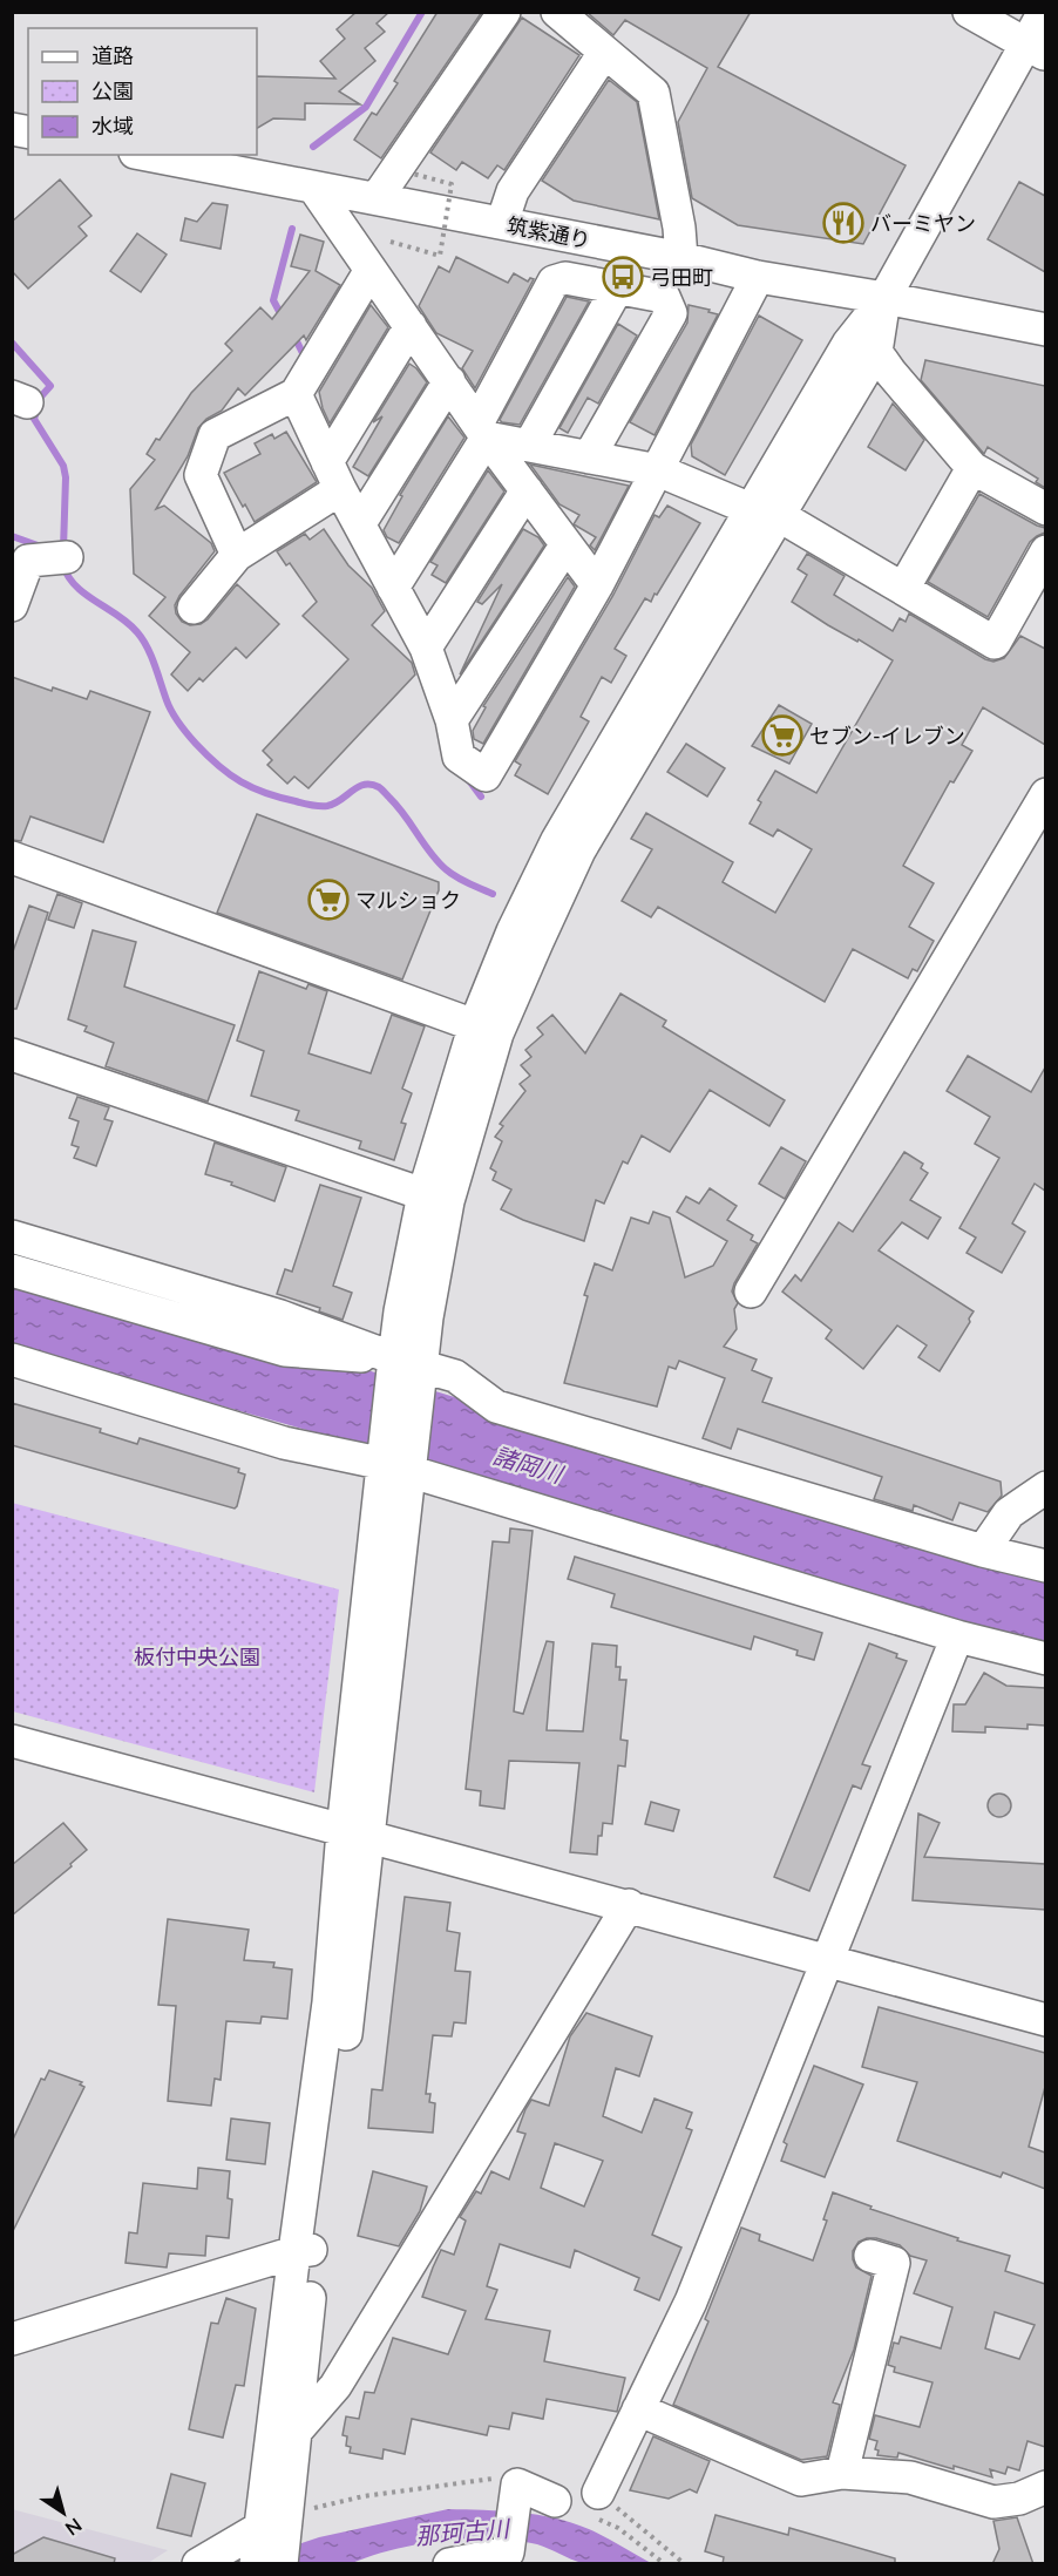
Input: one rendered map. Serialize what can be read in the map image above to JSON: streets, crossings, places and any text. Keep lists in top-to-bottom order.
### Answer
{
  "streets": {
    "street": ["筑紫通り"]
  },
  "water": ["諸岡川", "那珂古川"],
  "parks": ["板付中央公園"],
  "places": {
    "restaurant": ["バーミヤン"],
    "bus stop": ["弓田町"],
    "supermarket": ["セブン-イレブン", "マルショク"]
  },
  "legend": ["道路", "公園", "水域"],
  "north": "bottom right"
}
